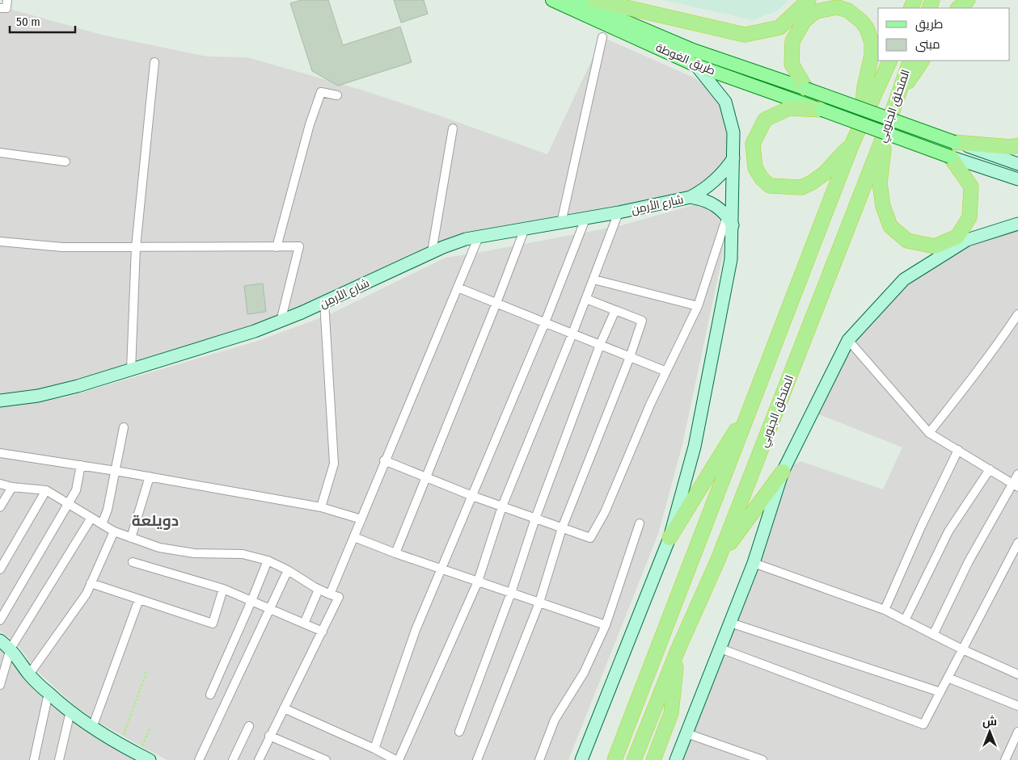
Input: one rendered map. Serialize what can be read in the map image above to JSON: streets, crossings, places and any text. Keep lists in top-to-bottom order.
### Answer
{
  "streets": {
    "highway": ["المتحلق الجنوبي"],
    "main road": ["طريق الغوطة", "شارع الأرمن"]
  },
  "crossings": [
    ["طريق الغوطة", "المتحلق الجنوبي"]
  ],
  "districts": ["دويلعة"],
  "legend": ["طريق", "مبنى"],
  "scale_bar": "50 m",
  "north": "top"
}
